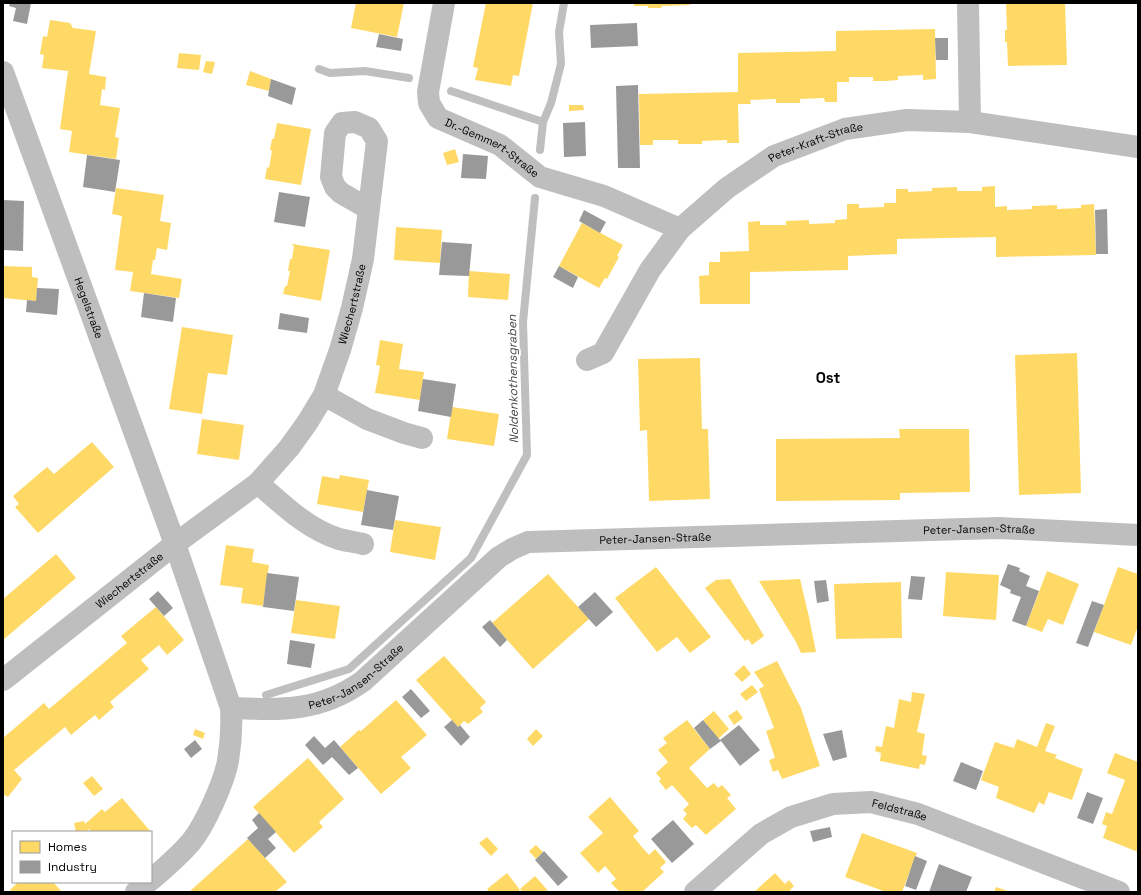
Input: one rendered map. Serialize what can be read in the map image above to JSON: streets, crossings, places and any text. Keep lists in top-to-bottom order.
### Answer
{
  "streets": {
    "street": [
      "Peter-Kraft-Straße",
      "Dr.-Gemmert-Straße",
      "Wiechertstraße",
      "Hegelstraße",
      "Peter-Jansen-Straße",
      "Feldstraße"
    ]
  },
  "crossings": [
    ["Peter-Kraft-Straße", "Dr.-Gemmert-Straße"],
    ["Wiechertstraße", "Hegelstraße"]
  ],
  "districts": ["Ost"],
  "water": ["Noldenkothensgraben"],
  "legend": ["Homes", "Industry"]
}
